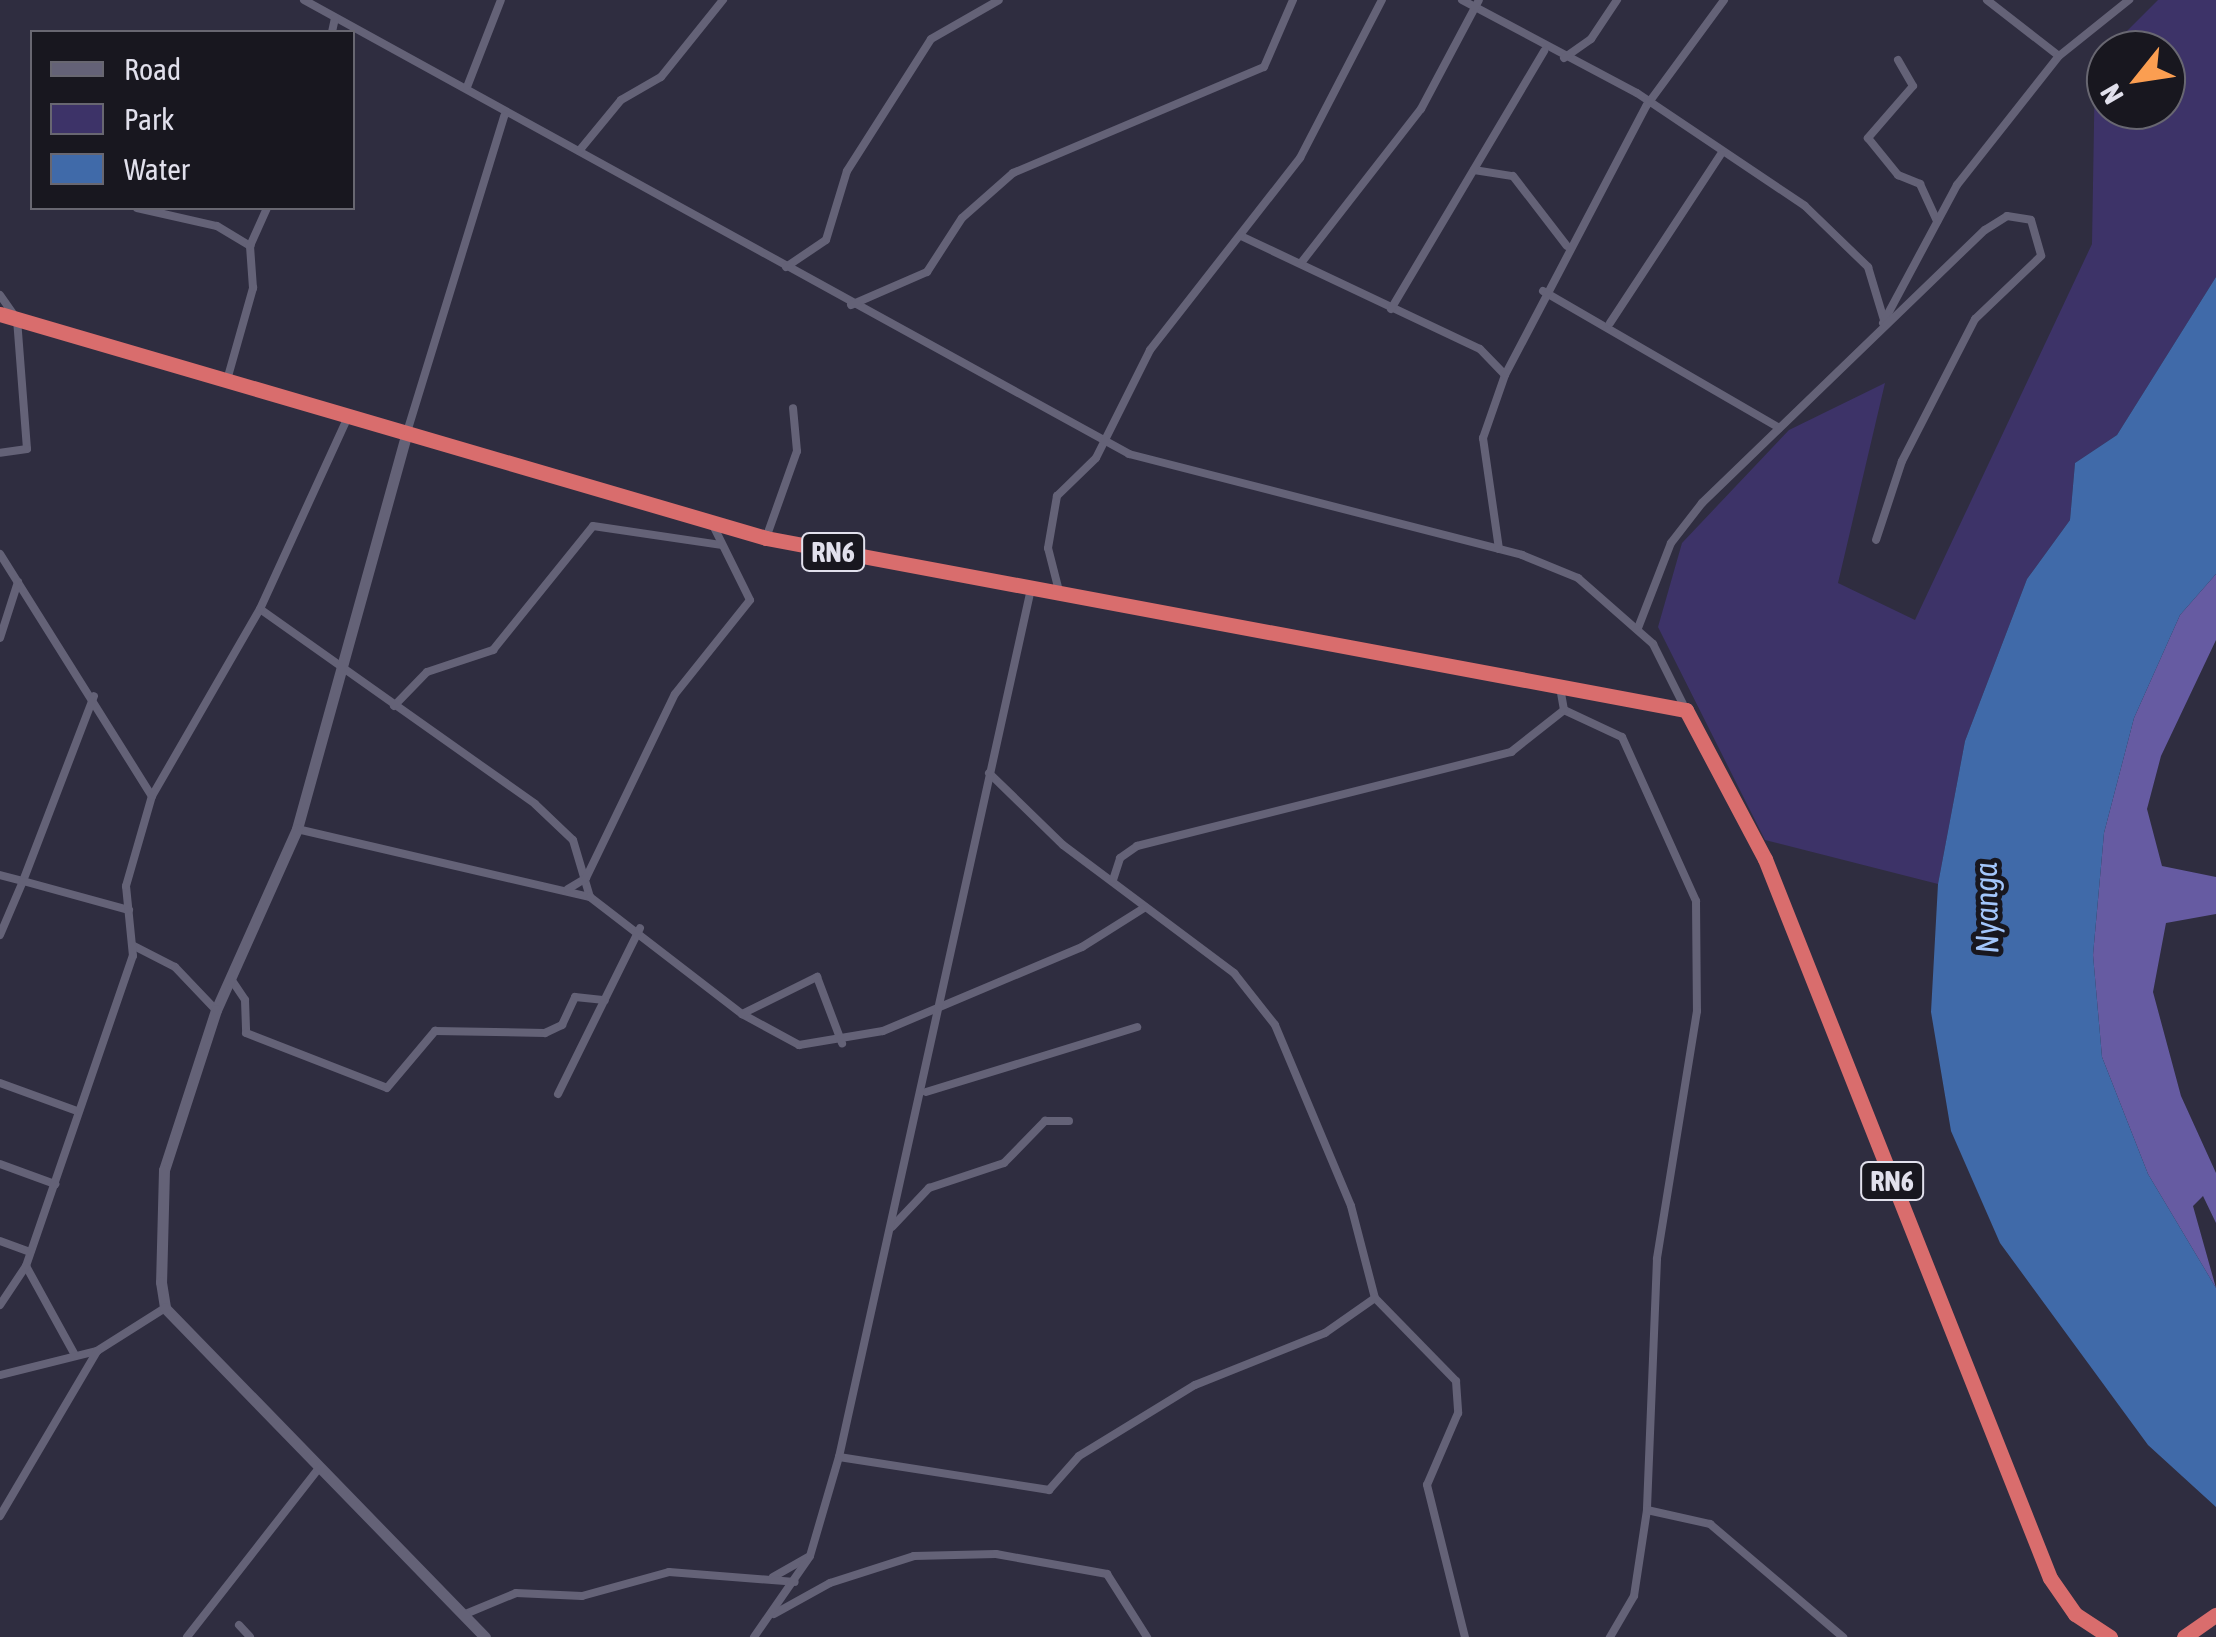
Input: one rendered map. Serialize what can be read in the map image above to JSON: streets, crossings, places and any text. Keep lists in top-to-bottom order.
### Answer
{
  "streets": {
    "highway": ["RN6"]
  },
  "water": ["Nyanga"],
  "legend": ["Road", "Park", "Water"],
  "north": "bottom left"
}
